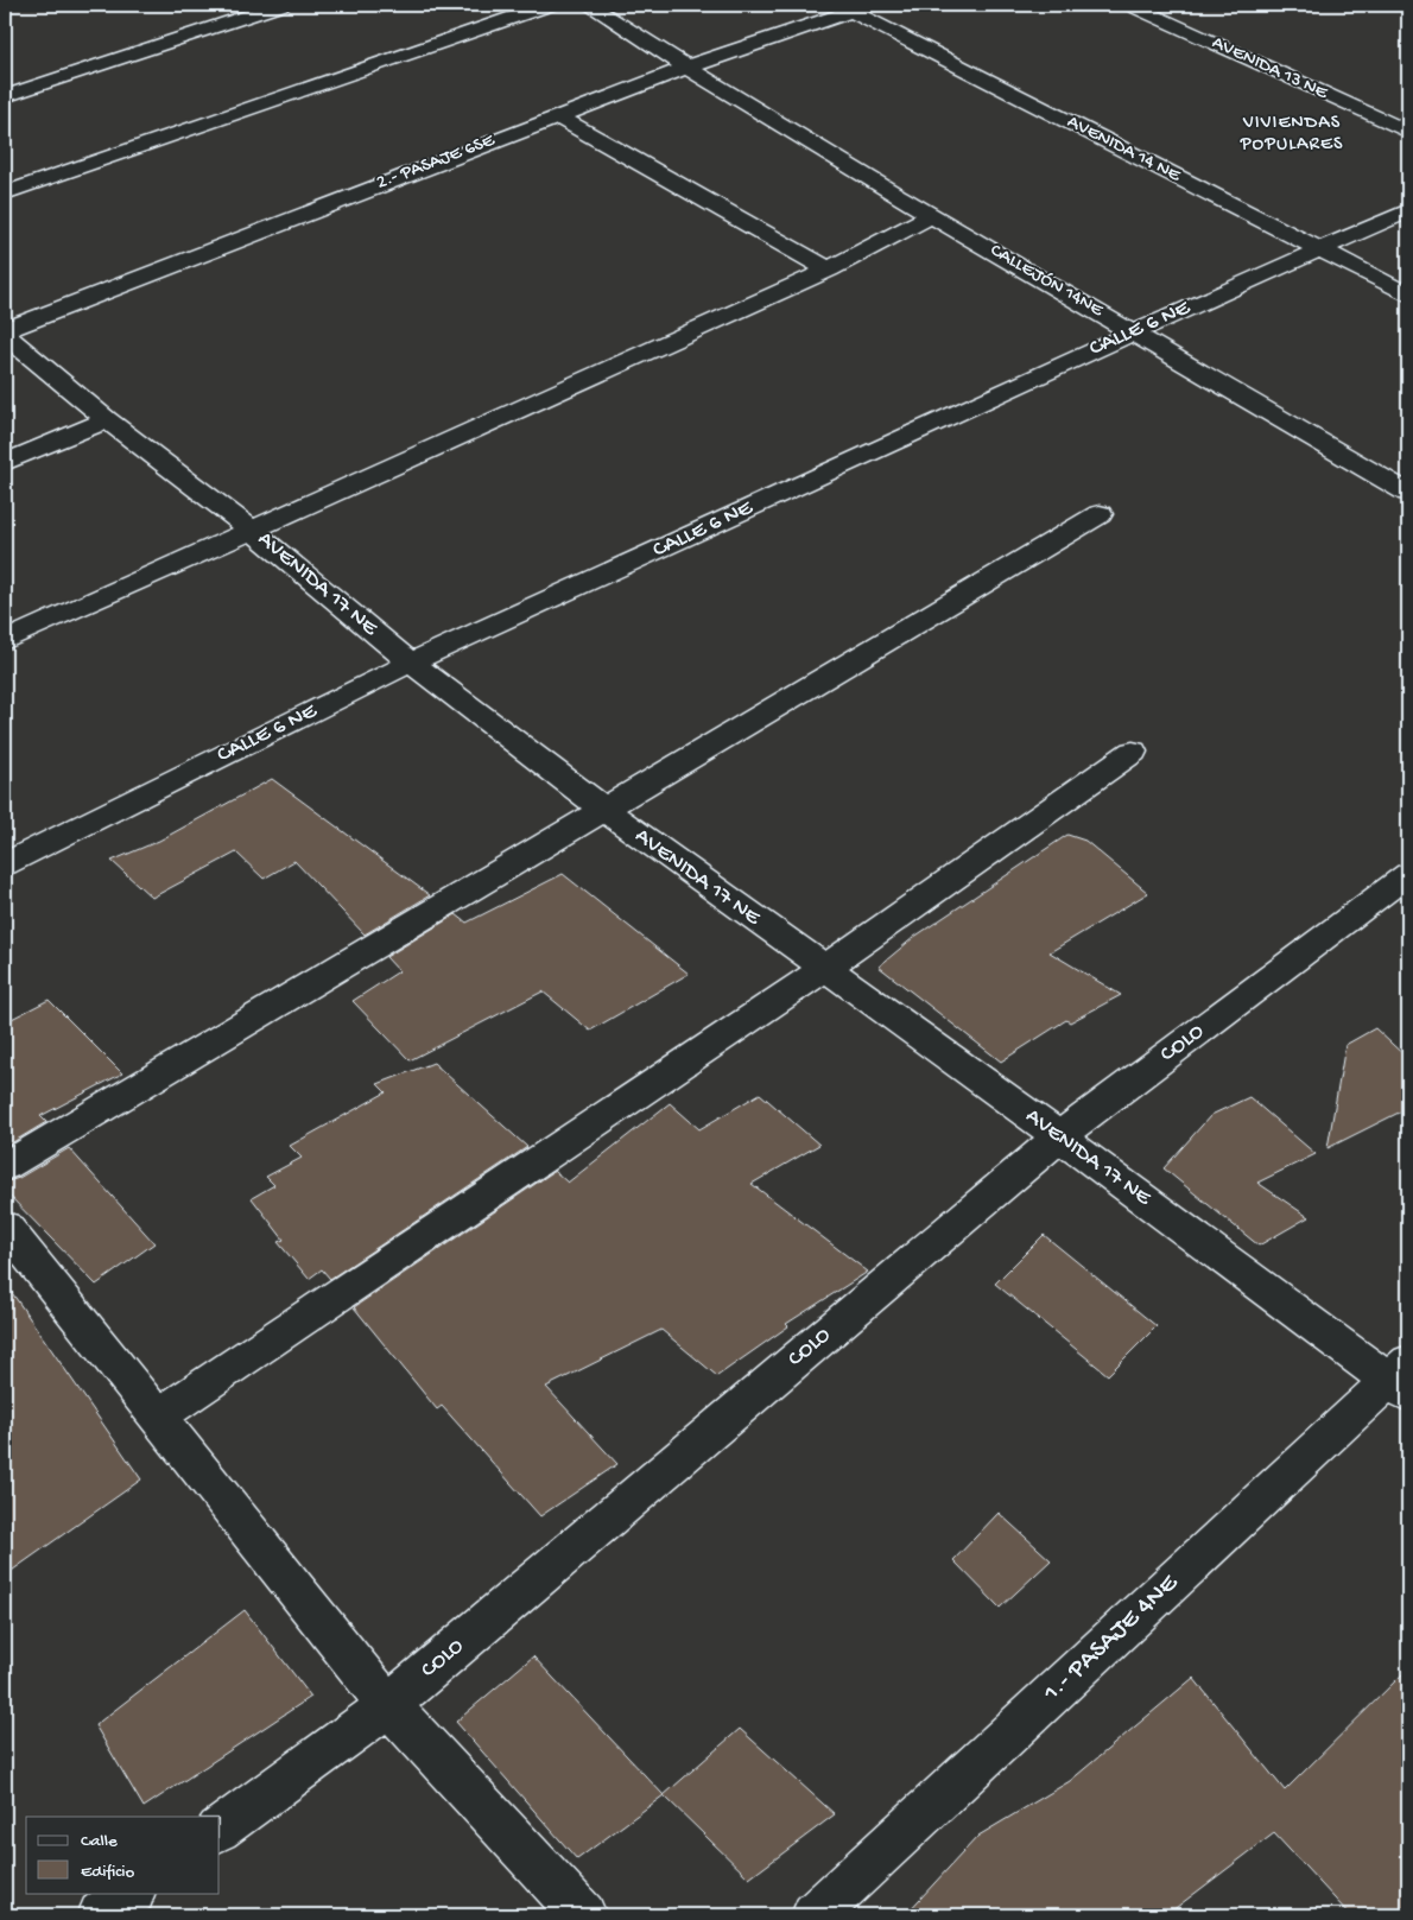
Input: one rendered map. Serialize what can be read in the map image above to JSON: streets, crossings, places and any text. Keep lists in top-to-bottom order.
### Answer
{
  "streets": {
    "street": [
      "AVENIDA 13 NE",
      "AVENIDA 14 NE",
      "2.- PASAJE 6SE",
      "CALLEJÓN 14NE",
      "CALLE 6 NE",
      "AVENIDA 17 NE",
      "COLO",
      "1.- PASAJE 4NE"
    ]
  },
  "crossings": [
    ["AVENIDA 14 NE", "2.- PASAJE 6SE"],
    ["AVENIDA 14 NE", "CALLE 6 NE"],
    ["2.- PASAJE 6SE", "CALLEJÓN 14NE"],
    ["CALLEJÓN 14NE", "CALLE 6 NE"],
    ["CALLE 6 NE", "AVENIDA 17 NE"],
    ["AVENIDA 17 NE", "COLO"],
    ["AVENIDA 17 NE", "1.- PASAJE 4NE"]
  ],
  "districts": ["VIVIENDAS POPULARES"],
  "legend": ["Calle", "Edificio"]
}
